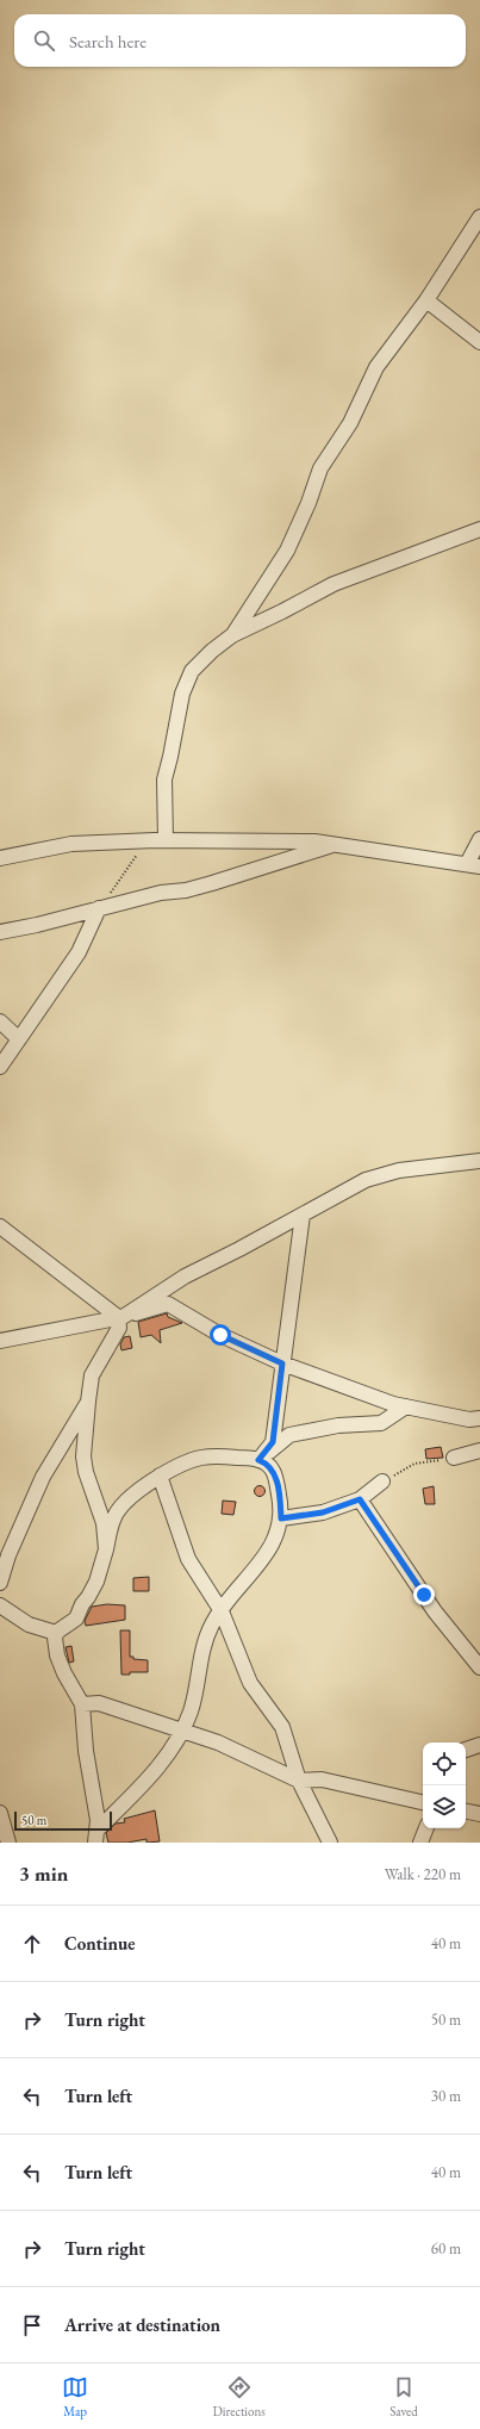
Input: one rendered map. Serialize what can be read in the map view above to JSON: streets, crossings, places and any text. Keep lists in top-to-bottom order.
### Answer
{
  "scale_bar": "50 m",
  "page": {
    "search": "Search here",
    "scale": "50 m",
    "heading": ["3 min", "Walk · 220 m"],
    "list": [
      ["Continue", "40 m"],
      ["Turn right", "50 m"],
      ["Turn left", "30 m"],
      ["Turn left", "40 m"],
      ["Turn right", "60 m"],
      "Arrive at destination"
    ],
    "nav": ["Map", "Directions", "Saved"]
  }
}
